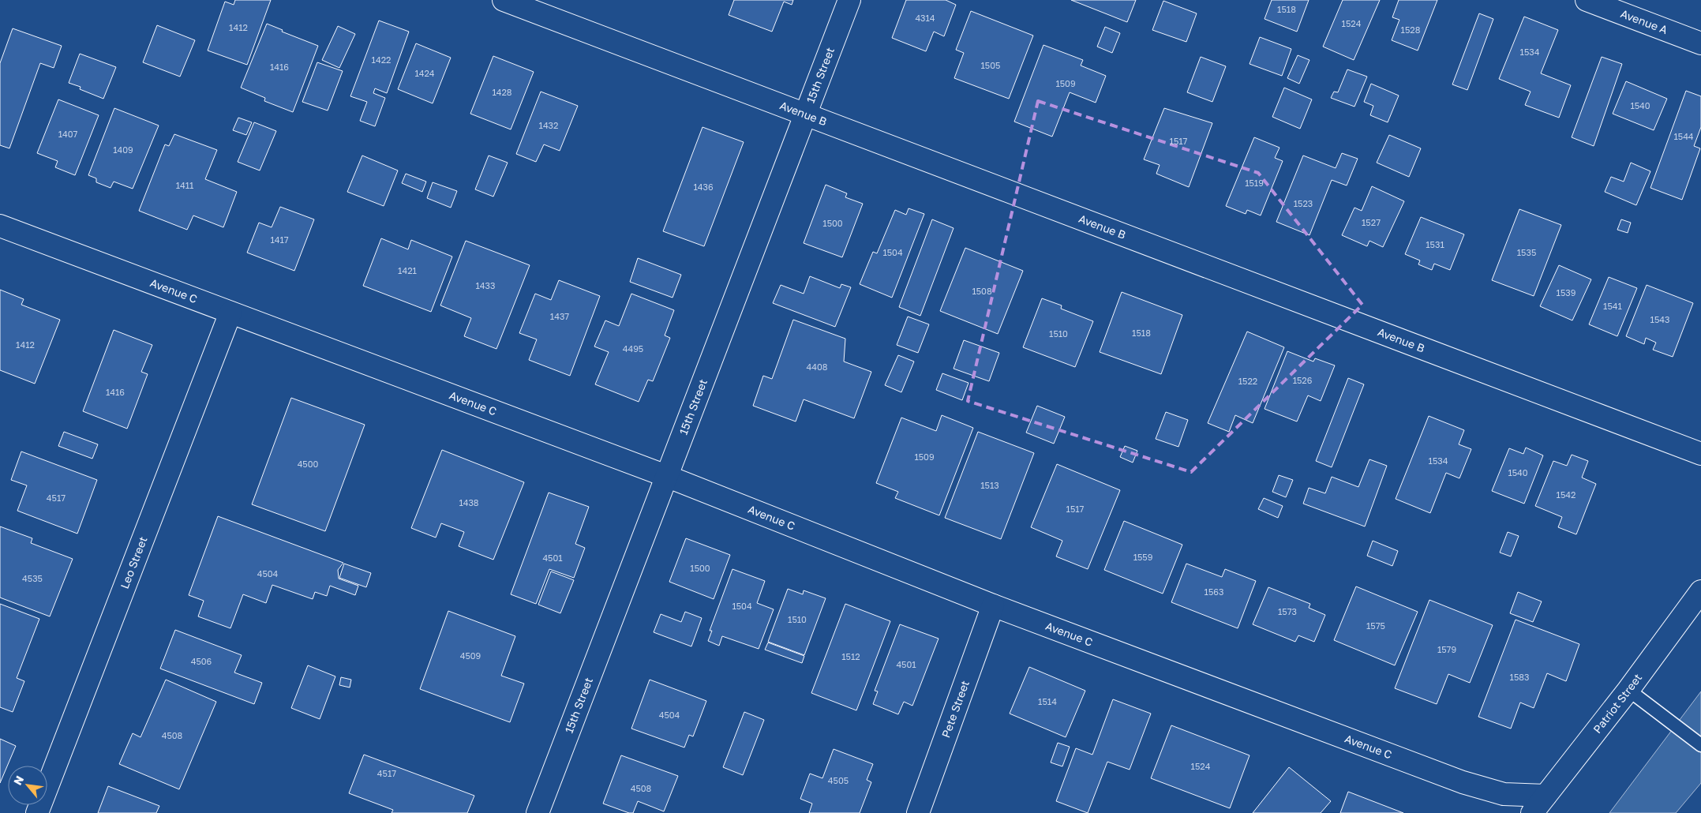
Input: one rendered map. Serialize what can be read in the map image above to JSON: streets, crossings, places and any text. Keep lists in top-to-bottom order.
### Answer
{
  "streets": {
    "street": [
      "Avenue A",
      "15th Street",
      "Avenue B",
      "Avenue C",
      "Leo Street",
      "Patriot Street",
      "Pete Street"
    ]
  },
  "crossings": [
    ["15th Street", "Avenue B"],
    ["15th Street", "Avenue C"],
    ["Avenue C", "Leo Street"],
    ["Avenue C", "Patriot Street"],
    ["Avenue C", "Pete Street"]
  ],
  "house_numbers": [
    "1518",
    "4314",
    "1524",
    "1412",
    "1528",
    "1534",
    "1422",
    "1505",
    "1416",
    "1424",
    "1509",
    "1428",
    "1540",
    "1432",
    "1407",
    "1544",
    "1517",
    "1409",
    "1519",
    "1411",
    "1436",
    "1523",
    "1527",
    "1500",
    "1417",
    "1531",
    "1504",
    "1535",
    "1421",
    "1433",
    "1508",
    "1539",
    "1541",
    "1437",
    "1543",
    "1518",
    "1510",
    "1412",
    "4495",
    "4408",
    "1526",
    "1522",
    "1416",
    "1509",
    "1534",
    "4500",
    "1540",
    "1513",
    "1542",
    "4517",
    "1438",
    "1517",
    "1559",
    "4501",
    "1500",
    "4504",
    "4535",
    "1563",
    "1504",
    "1573",
    "1510",
    "1575",
    "1579",
    "4509",
    "1512",
    "4506",
    "4501",
    "1583",
    "1514",
    "4504",
    "4508",
    "1524",
    "4517",
    "4505",
    "4508"
  ],
  "north": "top left"
}
